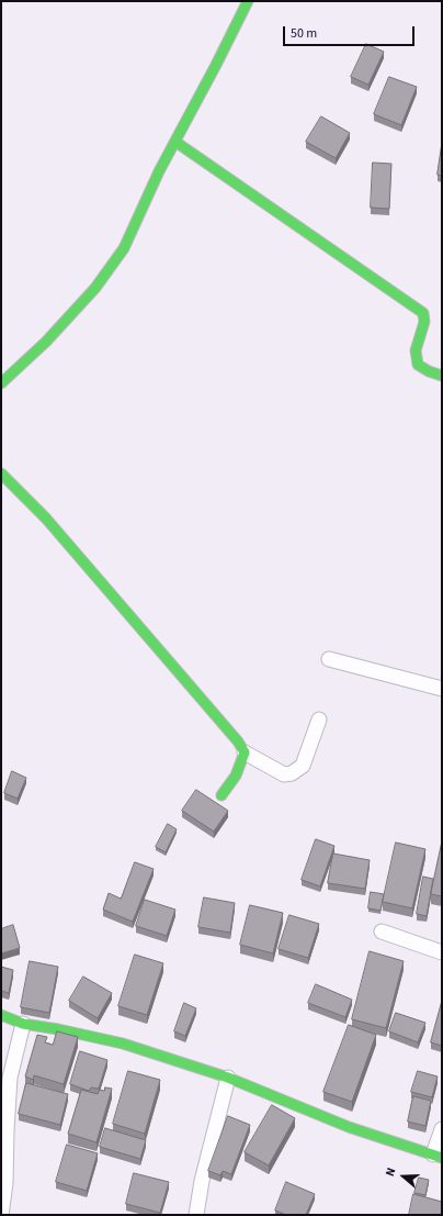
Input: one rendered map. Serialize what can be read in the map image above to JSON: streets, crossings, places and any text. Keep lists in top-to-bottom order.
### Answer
{
  "scale_bar": "50 m",
  "north": "left"
}
